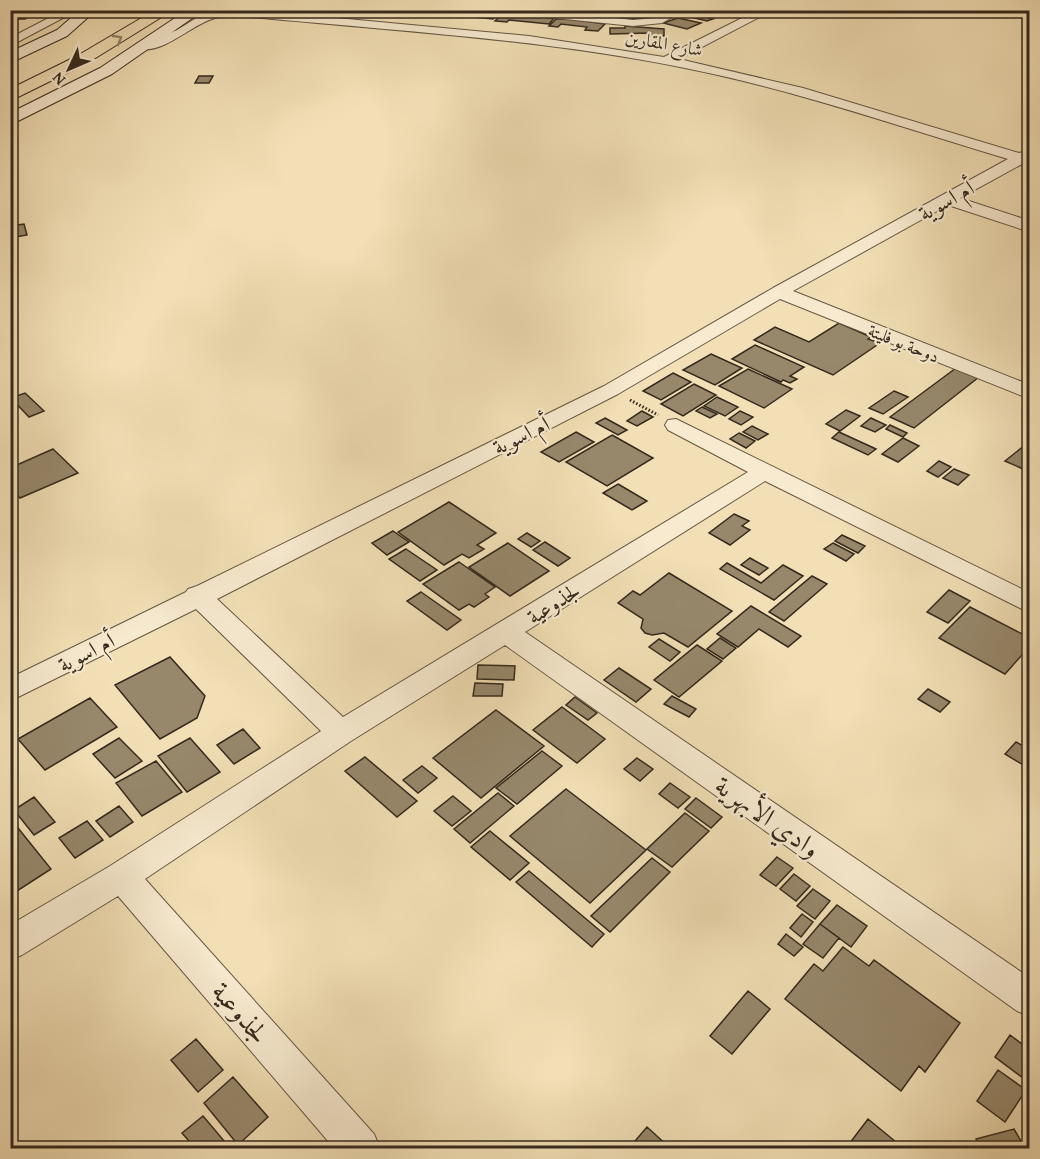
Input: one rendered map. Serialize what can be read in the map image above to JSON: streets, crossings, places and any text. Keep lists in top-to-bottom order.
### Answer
{
  "streets": {
    "street": [
      "شارع المقارين",
      "أم اسوية",
      "دوحة بو فليتة",
      "لجذوعية",
      "وادي الأبهرية"
    ]
  },
  "crossings": [
    ["شارع المقارين", "أم اسوية"],
    ["أم اسوية", "دوحة بو فليتة"],
    ["لجذوعية", "وادي الأبهرية"]
  ],
  "north": "bottom left"
}
